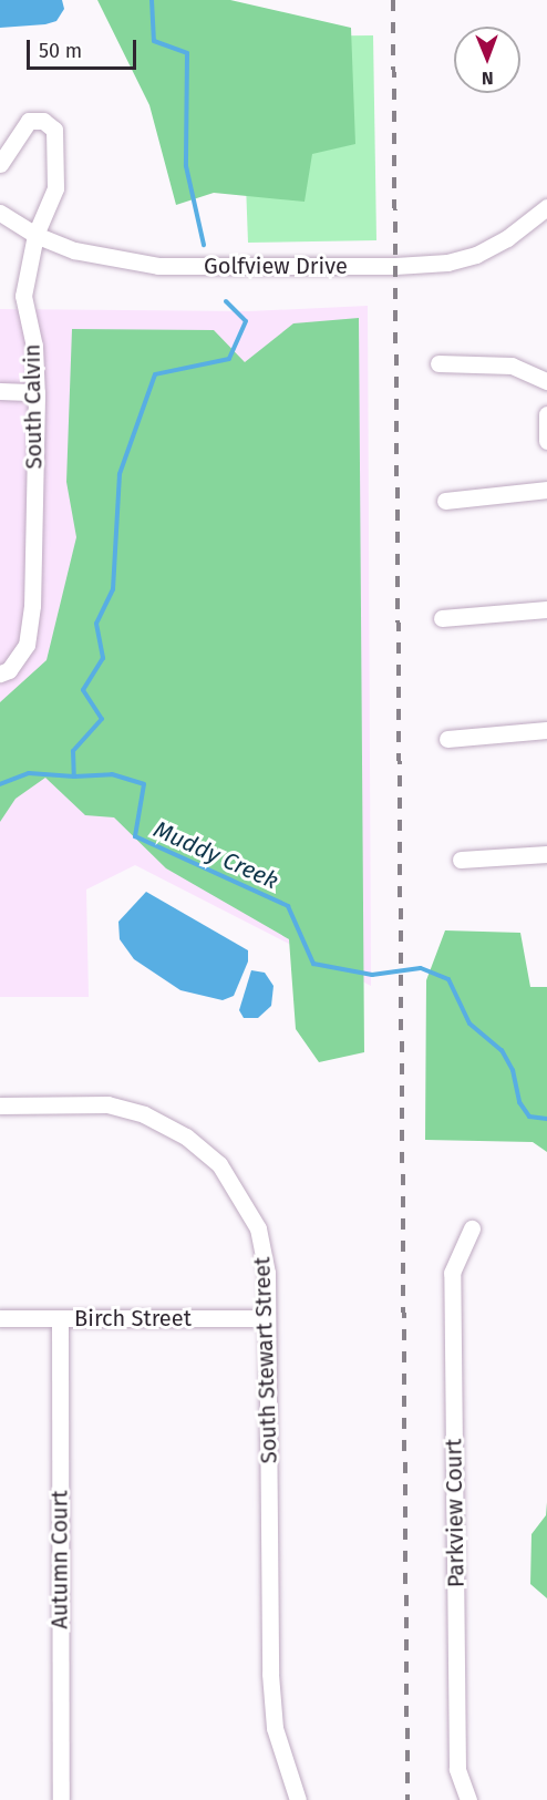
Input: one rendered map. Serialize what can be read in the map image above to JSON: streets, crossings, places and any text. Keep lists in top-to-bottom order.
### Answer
{
  "streets": {
    "street": [
      "Golfview Drive",
      "South Calvin",
      "Birch Street",
      "South Stewart Street",
      "Parkview Court",
      "Autumn Court"
    ]
  },
  "crossings": [
    ["Golfview Drive", "South Calvin"],
    ["Birch Street", "South Stewart Street"],
    ["Birch Street", "Autumn Court"]
  ],
  "water": ["Muddy Creek"],
  "scale_bar": "50 m",
  "north": "bottom"
}
